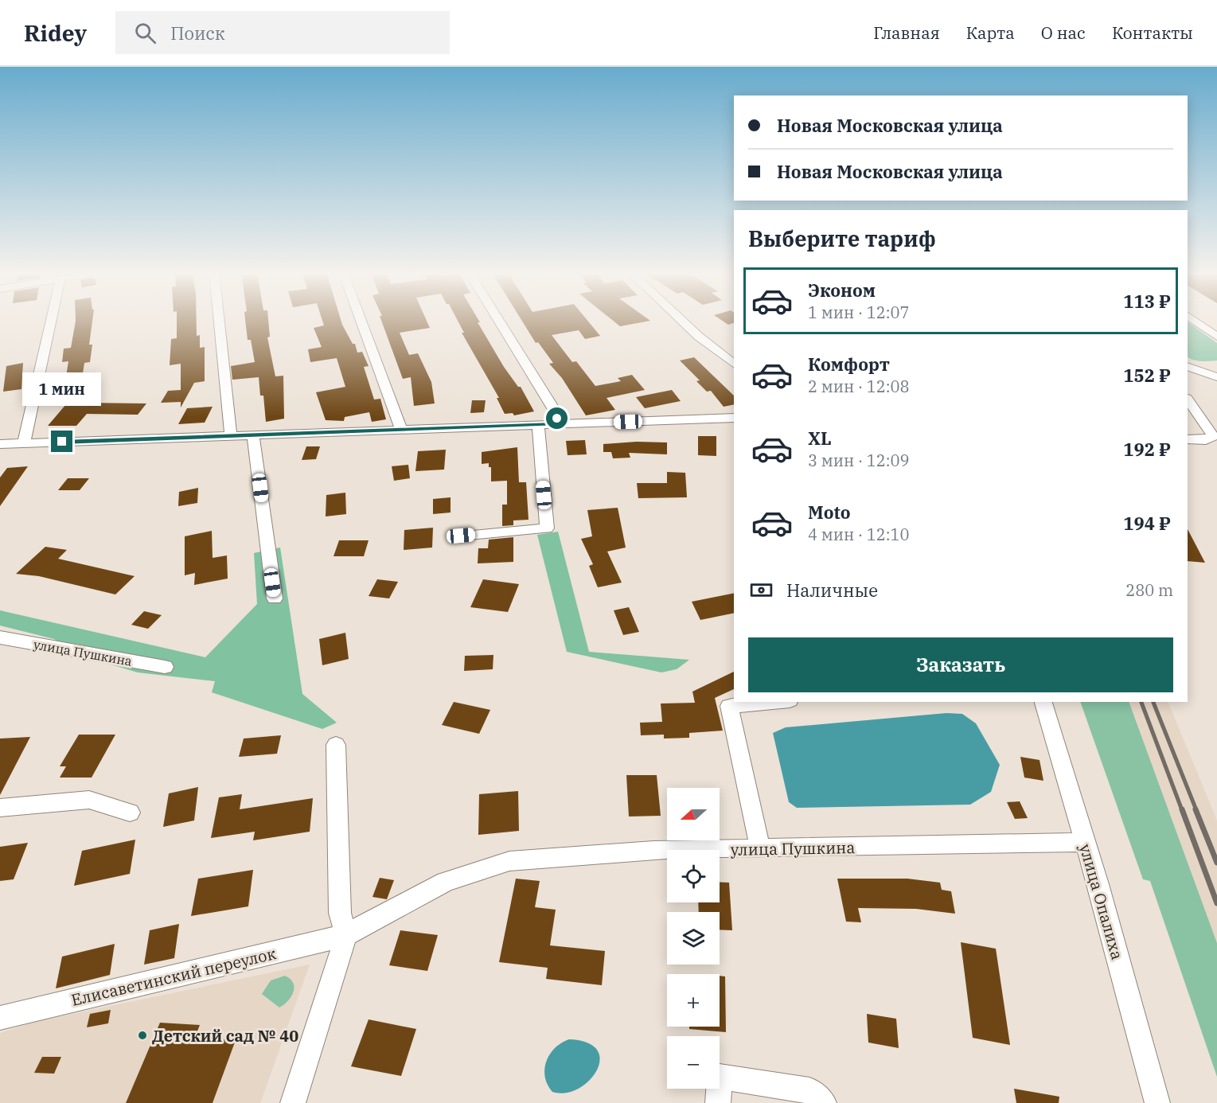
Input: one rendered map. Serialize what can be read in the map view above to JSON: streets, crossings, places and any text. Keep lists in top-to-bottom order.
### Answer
{
  "streets": {
    "street": ["улица Пушкина", "улица Опалиха", "Елисаветинский переулок"]
  },
  "crossings": [
    ["улица Пушкина", "улица Опалиха"],
    ["улица Пушкина", "Елисаветинский переулок"]
  ],
  "places": ["Детский сад № 40"],
  "north": "left",
  "page": {
    "header": "Ridey",
    "search": "Поиск",
    "nav": [
      "Главная",
      "Карта",
      "О нас",
      "Контакты"
    ],
    "banner": ["Новая Московская улица", "Новая Московская улица"],
    "heading": "Выберите тариф",
    "list": [
      {
        "name": "Эконом",
        "note": "1 мин · 12:07",
        "value": "113 ₽"
      },
      {
        "name": "Комфорт",
        "note": "2 мин · 12:08",
        "value": "152 ₽"
      },
      {
        "name": "XL",
        "note": "3 мин · 12:09",
        "value": "192 ₽"
      },
      {
        "name": "Moto",
        "note": "4 мин · 12:10",
        "value": "194 ₽"
      }
    ],
    "bubble": "1 мин",
    "pay": ["Наличные", "280 m"],
    "buttons": "Заказать",
    "map_buttons": ["+", "−"]
  }
}
